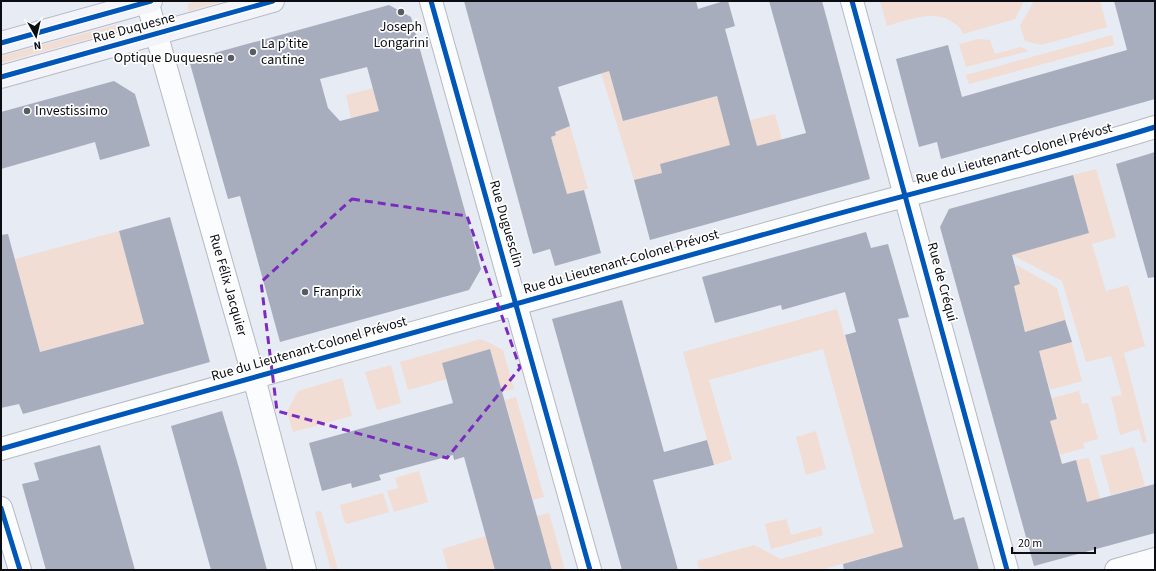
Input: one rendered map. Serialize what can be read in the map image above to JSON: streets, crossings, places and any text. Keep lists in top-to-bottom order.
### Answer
{
  "streets": {
    "main road": ["Rue Duquesne"],
    "street": [
      "Rue du Lieutenant-Colonel Prévost",
      "Rue Duguesclin",
      "Rue de Créqui",
      "Rue Félix Jacquier"
    ]
  },
  "crossings": [
    ["Rue Duquesne", "Rue Félix Jacquier"],
    ["Rue du Lieutenant-Colonel Prévost", "Rue Duguesclin"],
    ["Rue du Lieutenant-Colonel Prévost", "Rue de Créqui"],
    ["Rue du Lieutenant-Colonel Prévost", "Rue Félix Jacquier"]
  ],
  "places": [
    "Joseph Longarini",
    "La p’tite cantine",
    "Optique Duquesne",
    "Investissimo",
    "Franprix"
  ],
  "scale_bar": "20 m",
  "north": "bottom"
}
